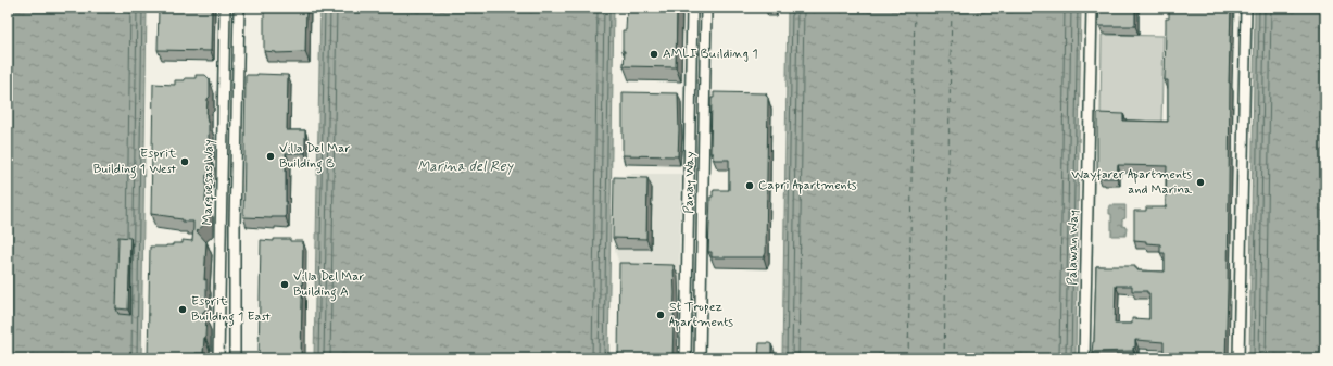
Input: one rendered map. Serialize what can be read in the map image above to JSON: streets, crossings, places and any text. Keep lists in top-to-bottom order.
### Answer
{
  "streets": {
    "street": ["Marquesas Way", "Panay Way", "Palawan Way"]
  },
  "water": ["Marina del Rey"],
  "places": [
    "AMLI Building 1",
    "Villa Del Mar Building B",
    "Esprit Building 1 West",
    "Wayfarer Apartments and Marina",
    "Capri Apartments",
    "Villa Del Mar Building A",
    "Esprit Building 1 East",
    "St Tropez Apartments"
  ]
}
